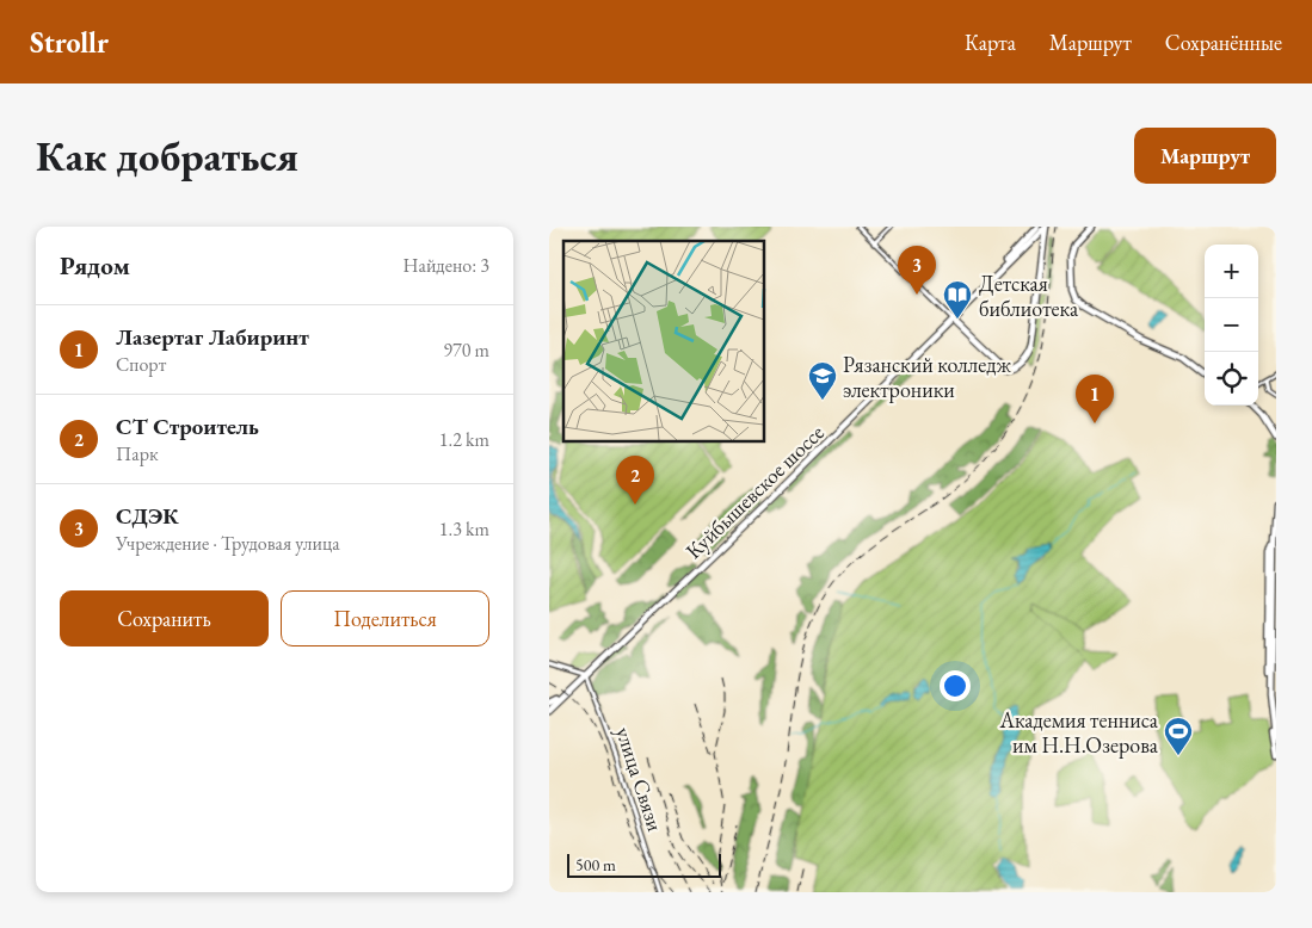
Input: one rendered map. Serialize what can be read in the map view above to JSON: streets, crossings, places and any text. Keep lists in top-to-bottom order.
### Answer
{
  "streets": {
    "main road": ["Куйбышевское шоссе"],
    "street": ["улица Связи"]
  },
  "crossings": [
    ["Куйбышевское шоссе", "улица Связи"]
  ],
  "places": {
    "library": ["Детская библиотека"],
    "school or university": ["Рязанский колледж электроники"],
    "sports": ["Академия тенниса им Н.Н.Озерова"]
  },
  "scale_bar": "500 m",
  "page": {
    "header": "Strollr",
    "nav": ["Карта", "Маршрут", "Сохранённые"],
    "buttons": [
      "Маршрут",
      ["Сохранить", "Поделиться"]
    ],
    "title": "Как добраться",
    "heading": ["Рядом", "Найдено: 3"],
    "map_buttons": ["+", "−"],
    "pins": ["3", "1", "2"],
    "list": [
      {
        "mark": "1",
        "name": "Лазертаг Лабиринт",
        "note": "Спорт",
        "value": "970 m"
      },
      {
        "mark": "2",
        "name": "СТ Строитель",
        "note": "Парк",
        "value": "1.2 km"
      },
      {
        "mark": "3",
        "name": "СДЭК",
        "note": "Учреждение · Трудовая улица",
        "value": "1.3 km"
      }
    ],
    "scale": "500 m"
  }
}
